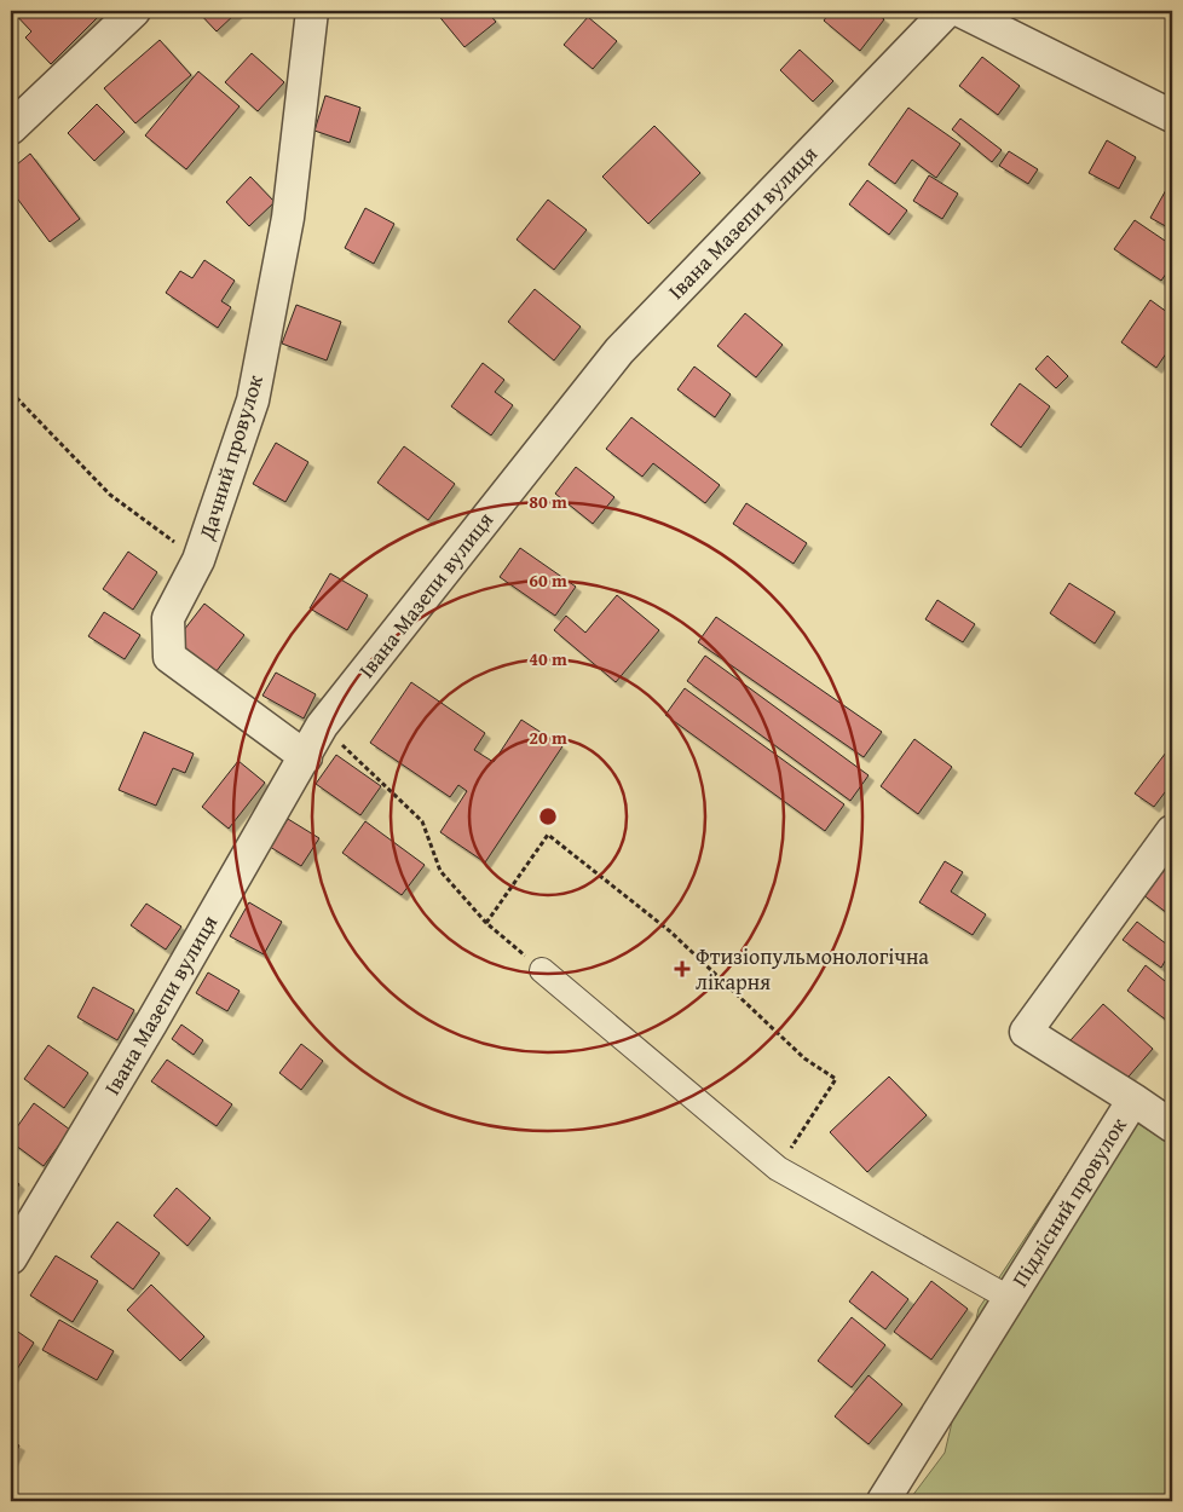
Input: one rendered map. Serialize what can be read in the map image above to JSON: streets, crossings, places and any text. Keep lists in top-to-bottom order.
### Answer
{
  "streets": {
    "street": ["Івана Мазепи вулиця", "Дачний провулок", "Підлісний провулок"]
  },
  "crossings": [
    ["Івана Мазепи вулиця", "Дачний провулок"]
  ],
  "places": {
    "health": ["Фтизіопульмонологічна лікарня"]
  },
  "rings": [
    "80 m",
    "60 m",
    "40 m",
    "20 m"
  ]
}
